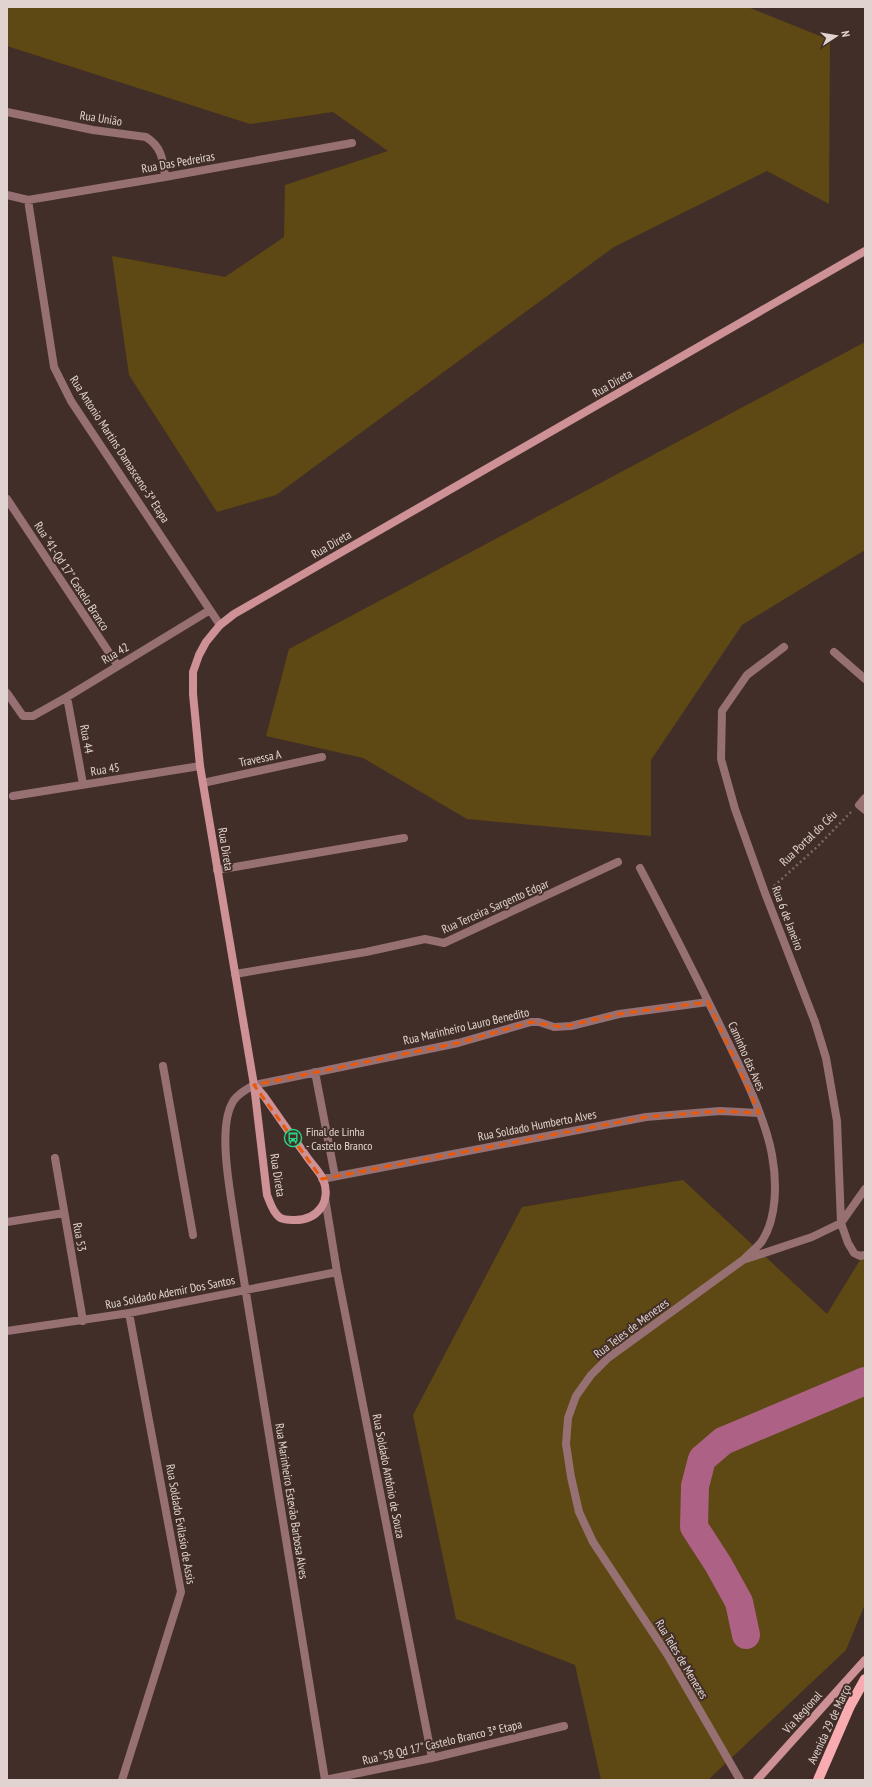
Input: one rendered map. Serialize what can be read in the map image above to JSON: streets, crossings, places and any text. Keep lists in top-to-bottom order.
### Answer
{
  "streets": {
    "main road": ["Avenida 29 de Março"],
    "street": [
      "Rua União",
      "Rua Das Pedreiras",
      "Rua Direta",
      "Rua Antonio Martins Damasceno-3ª Etapa",
      "Rua \"41-Qd 17\" Castelo Branco",
      "Rua 42",
      "Rua 44",
      "Travessa A",
      "Rua 45",
      "Rua Terceira Sargento Edgar",
      "Rua 6 de Janeiro",
      "Rua Marinheiro Lauro Benedito",
      "Caminho das Aves",
      "Rua Soldado Humberto Alves",
      "Rua 53",
      "Rua Soldado Ademir Dos Santos",
      "Rua Teles de Menezes",
      "Rua Soldado Antônio de Souza",
      "Rua Marinheiro Estevão Barbosa Alves",
      "Rua Soldado Evilasio de Assis",
      "Via Regional",
      "Rua \"58 Qd 17\" Castelo Branco 3ª Etapa"
    ],
    "path": ["Rua Portal do Céu"]
  },
  "crossings": [
    ["Rua União", "Rua Das Pedreiras"],
    ["Rua Das Pedreiras", "Rua Antonio Martins Damasceno-3ª Etapa"],
    ["Rua Direta", "Rua Antonio Martins Damasceno-3ª Etapa"],
    ["Rua Direta", "Travessa A"],
    ["Rua Direta", "Rua 45"],
    ["Rua Direta", "Rua Terceira Sargento Edgar"],
    ["Rua Direta", "Rua Marinheiro Lauro Benedito"],
    ["Rua Direta", "Rua Soldado Humberto Alves"],
    ["Rua Direta", "Rua Soldado Antônio de Souza"],
    ["Rua Direta", "Rua Marinheiro Estevão Barbosa Alves"],
    ["Rua Antonio Martins Damasceno-3ª Etapa", "Rua 42"],
    ["Rua \"41-Qd 17\" Castelo Branco", "Rua 42"],
    ["Rua 42", "Rua 44"],
    ["Rua 44", "Rua 45"],
    ["Rua Portal do Céu", "Rua 6 de Janeiro"],
    ["Rua 6 de Janeiro", "Rua Teles de Menezes"],
    ["Rua Marinheiro Lauro Benedito", "Caminho das Aves"],
    ["Rua Marinheiro Lauro Benedito", "Rua Marinheiro Estevão Barbosa Alves"],
    ["Caminho das Aves", "Rua Soldado Humberto Alves"],
    ["Caminho das Aves", "Rua Teles de Menezes"],
    ["Rua 53", "Rua Soldado Ademir Dos Santos"],
    ["Rua Soldado Ademir Dos Santos", "Rua Soldado Antônio de Souza"],
    ["Rua Soldado Ademir Dos Santos", "Rua Marinheiro Estevão Barbosa Alves"],
    ["Rua Soldado Ademir Dos Santos", "Rua Soldado Evilasio de Assis"],
    ["Rua Soldado Antônio de Souza", "Rua \"58 Qd 17\" Castelo Branco 3ª Etapa"],
    ["Rua Marinheiro Estevão Barbosa Alves", "Rua \"58 Qd 17\" Castelo Branco 3ª Etapa"]
  ],
  "places": {
    "bus stop": ["Final de Linha - Castelo Branco"]
  },
  "north": "right"
}
